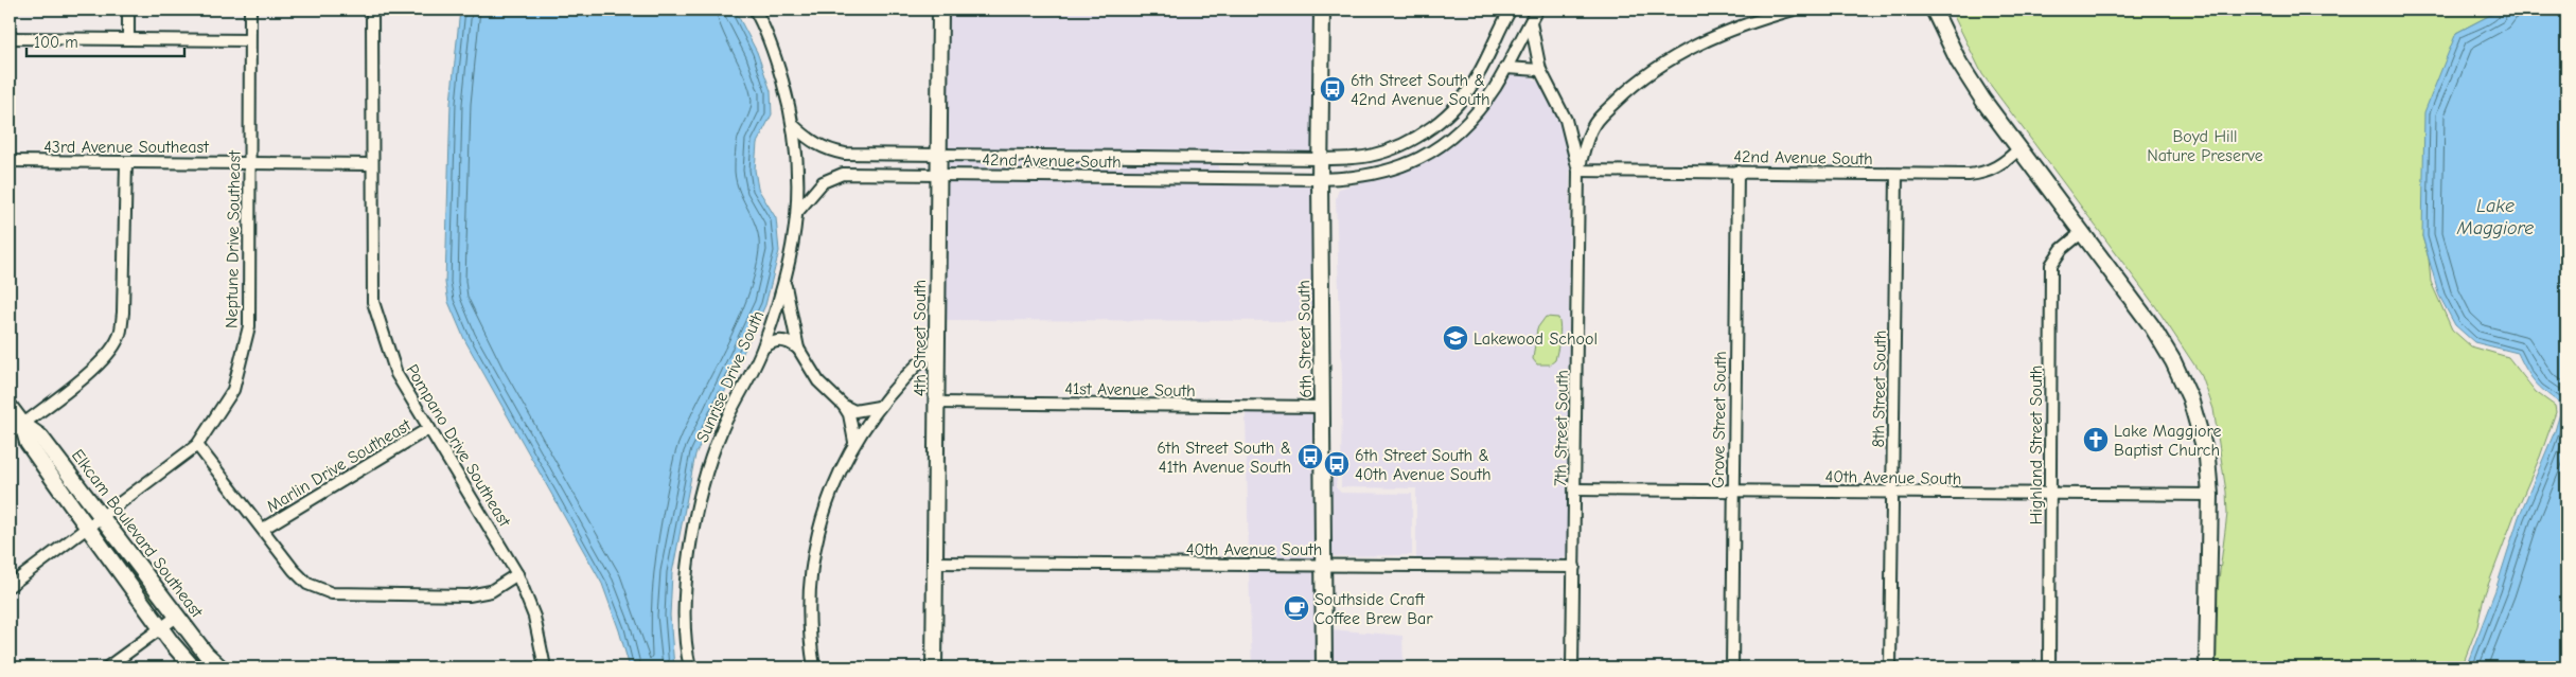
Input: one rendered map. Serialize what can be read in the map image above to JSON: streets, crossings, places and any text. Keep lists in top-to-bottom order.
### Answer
{
  "streets": {
    "street": [
      "43rd Avenue Southeast",
      "42nd Avenue South",
      "Neptune Drive Southeast",
      "4th Street South",
      "6th Street South",
      "Sunrise Drive South",
      "41st Avenue South",
      "8th Street South",
      "Grove Street South",
      "7th Street South",
      "Pompano Drive Southeast",
      "Highland Street South",
      "Marlin Drive Southeast",
      "40th Avenue South",
      "Elkcam Boulevard Southeast"
    ]
  },
  "crossings": [
    ["43rd Avenue Southeast", "Neptune Drive Southeast"],
    ["43rd Avenue Southeast", "Pompano Drive Southeast"],
    ["42nd Avenue South", "4th Street South"],
    ["42nd Avenue South", "6th Street South"],
    ["42nd Avenue South", "Sunrise Drive South"],
    ["42nd Avenue South", "8th Street South"],
    ["42nd Avenue South", "Grove Street South"],
    ["42nd Avenue South", "7th Street South"],
    ["Neptune Drive Southeast", "Elkcam Boulevard Southeast"],
    ["4th Street South", "41st Avenue South"],
    ["4th Street South", "40th Avenue South"],
    ["6th Street South", "41st Avenue South"],
    ["6th Street South", "40th Avenue South"],
    ["8th Street South", "40th Avenue South"],
    ["Grove Street South", "40th Avenue South"],
    ["7th Street South", "40th Avenue South"],
    ["Pompano Drive Southeast", "Marlin Drive Southeast"],
    ["Highland Street South", "40th Avenue South"]
  ],
  "water": ["Lake Maggiore"],
  "parks": ["Boyd Hill Nature Preserve"],
  "places": {
    "bus stop": ["6th Street South & 42nd Avenue South", "6th Street South & 41th Avenue South", "6th Street South & 40th Avenue South"],
    "school or university": ["Lakewood School"],
    "church": ["Lake Maggiore Baptist Church"],
    "cafe": ["Southside Craft Coffee Brew Bar"]
  },
  "scale_bar": "100 m"
}
